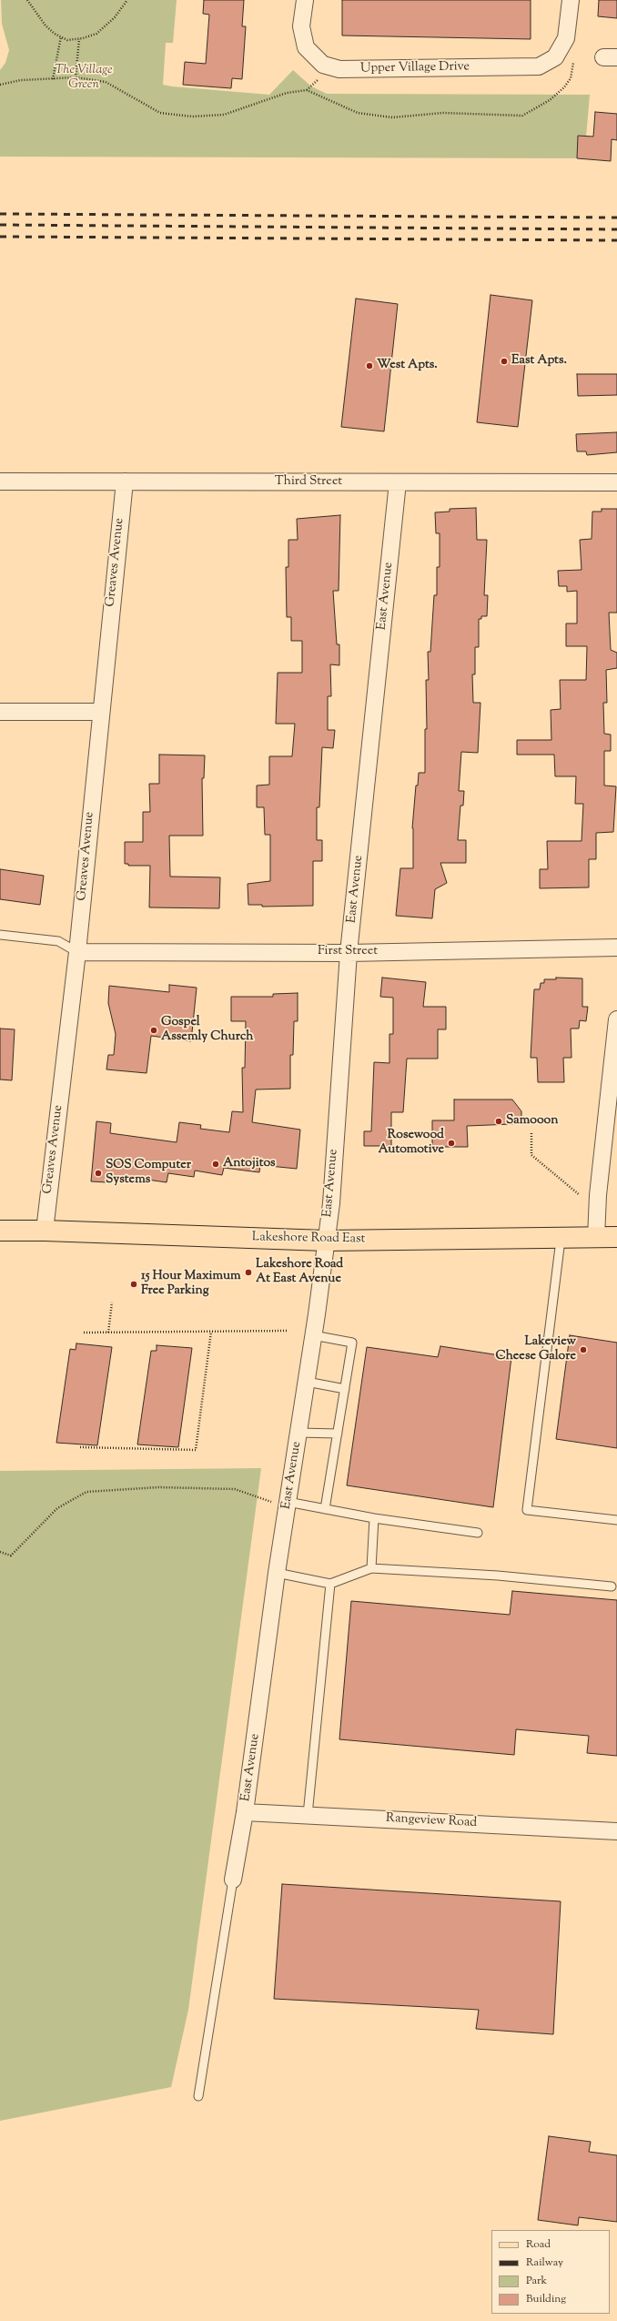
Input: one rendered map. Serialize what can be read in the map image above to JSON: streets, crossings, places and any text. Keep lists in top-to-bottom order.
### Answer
{
  "streets": {
    "main road": ["Lakeshore Road East"],
    "street": [
      "Upper Village Drive",
      "Third Street",
      "Greaves Avenue",
      "East Avenue",
      "First Street",
      "Rangeview Road"
    ]
  },
  "crossings": [
    ["Third Street", "Greaves Avenue"],
    ["Third Street", "East Avenue"],
    ["Greaves Avenue", "First Street"],
    ["Greaves Avenue", "Lakeshore Road East"],
    ["East Avenue", "First Street"],
    ["East Avenue", "Lakeshore Road East"],
    ["East Avenue", "Rangeview Road"]
  ],
  "parks": ["The Village Green"],
  "places": [
    "East Apts.",
    "West Apts.",
    "Gospel Assemly Church",
    "Samooon",
    "Rosewood Automotive",
    "Antojitos",
    "SOS Computer Systems",
    "Lakeshore Road At East Avenue",
    "15 Hour Maximum Free Parking",
    "Lakeview Cheese Galore"
  ],
  "legend": [
    "Road",
    "Railway",
    "Park",
    "Building"
  ]
}
